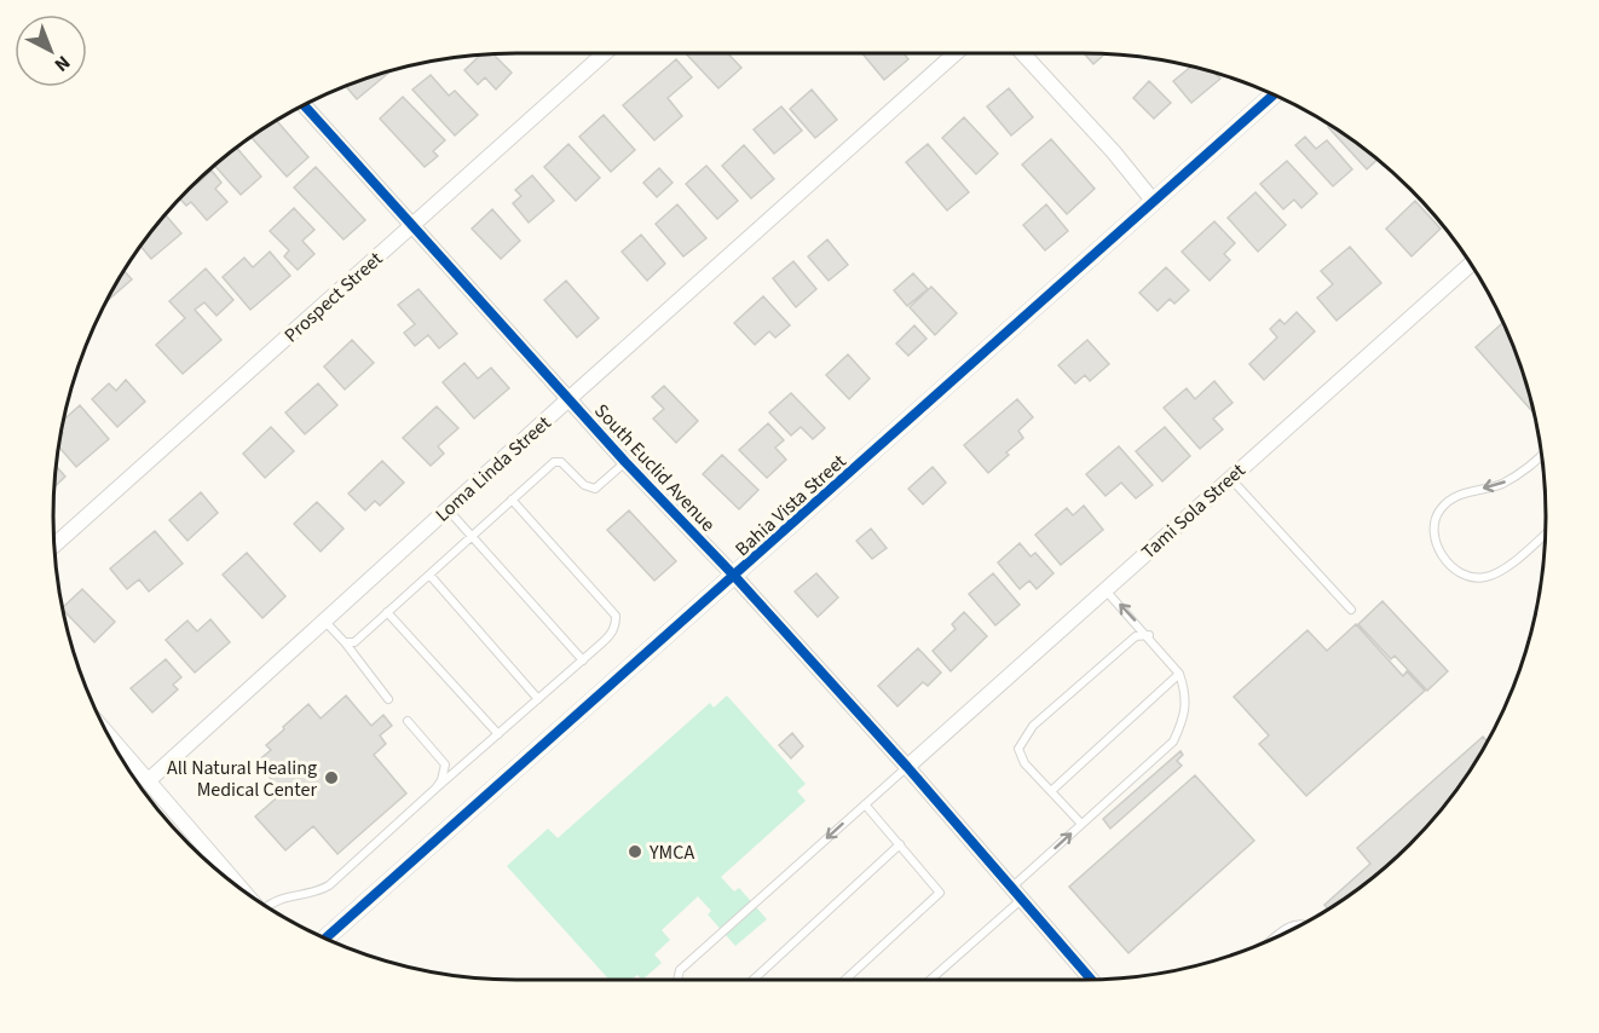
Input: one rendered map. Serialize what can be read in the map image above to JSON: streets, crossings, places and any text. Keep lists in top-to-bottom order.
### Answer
{
  "streets": {
    "street": [
      "Prospect Street",
      "South Euclid Avenue",
      "Loma Linda Street",
      "Bahia Vista Street",
      "Tami Sola Street"
    ]
  },
  "crossings": [
    ["Prospect Street", "South Euclid Avenue"],
    ["South Euclid Avenue", "Loma Linda Street"],
    ["South Euclid Avenue", "Bahia Vista Street"],
    ["South Euclid Avenue", "Tami Sola Street"]
  ],
  "places": ["All Natural Healing Medical Center", "YMCA"],
  "north": "bottom right"
}
